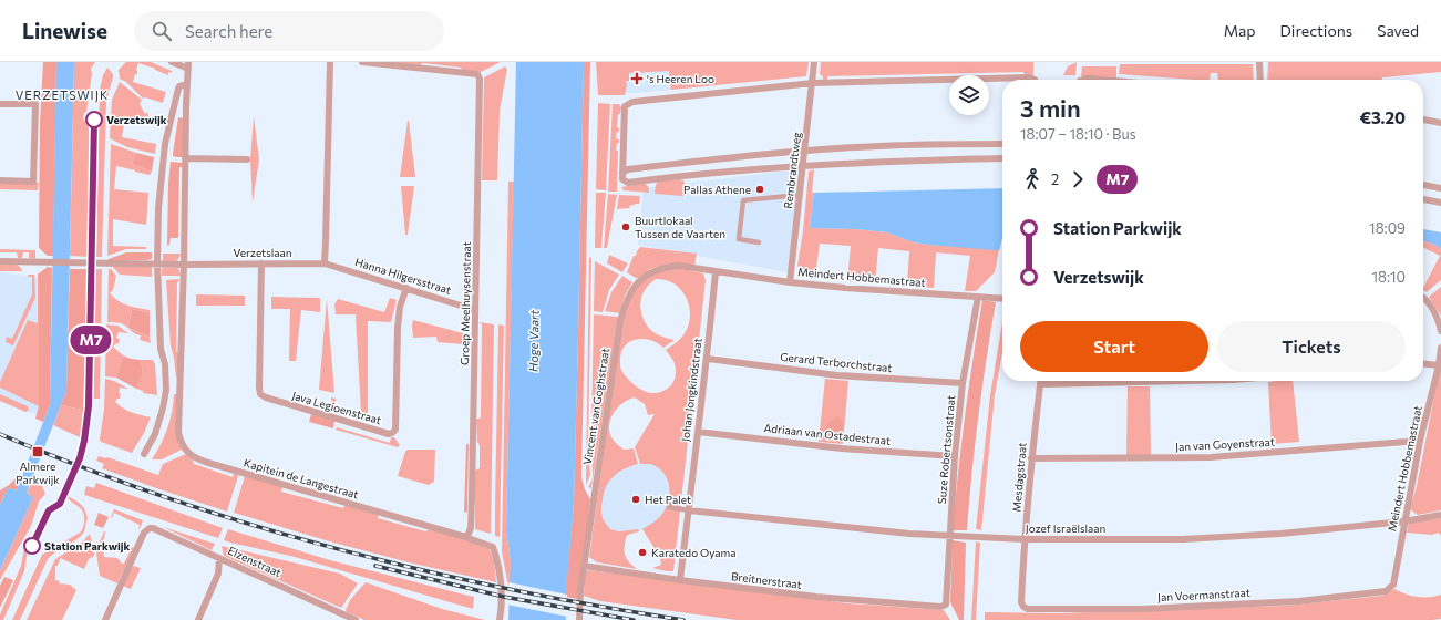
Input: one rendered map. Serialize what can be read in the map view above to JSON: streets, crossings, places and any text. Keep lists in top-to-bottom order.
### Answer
{
  "streets": {
    "street": [
      "Rembrandtweg",
      "Verzetslaan",
      "Hanna Hilgersstraat",
      "Meindert Hobbemastraat",
      "Groep Meelhuysenstraat",
      "Gerard Terborchstraat",
      "Johan Jongkindstraat",
      "Vincent van Goghstraat",
      "Java Legioenstraat",
      "Adriaan van Ostadestraat",
      "Jan van Goyenstraat",
      "Suze Robertsonstraat",
      "Mesdagstraat",
      "Kapitein de Langestraat",
      "Jozef Israëlslaan",
      "Elzenstraat",
      "Breitnerstraat",
      "Jan Voermanstraat"
    ]
  },
  "crossings": [
    ["Rembrandtweg", "Meindert Hobbemastraat"],
    ["Verzetslaan", "Hanna Hilgersstraat"],
    ["Verzetslaan", "Java Legioenstraat"],
    ["Verzetslaan", "Kapitein de Langestraat"],
    ["Hanna Hilgersstraat", "Groep Meelhuysenstraat"],
    ["Hanna Hilgersstraat", "Java Legioenstraat"],
    ["Meindert Hobbemastraat", "Johan Jongkindstraat"],
    ["Meindert Hobbemastraat", "Vincent van Goghstraat"],
    ["Meindert Hobbemastraat", "Jan van Goyenstraat"],
    ["Meindert Hobbemastraat", "Suze Robertsonstraat"],
    ["Meindert Hobbemastraat", "Jozef Israëlslaan"],
    ["Meindert Hobbemastraat", "Jan Voermanstraat"],
    ["Groep Meelhuysenstraat", "Kapitein de Langestraat"],
    ["Gerard Terborchstraat", "Johan Jongkindstraat"],
    ["Gerard Terborchstraat", "Suze Robertsonstraat"],
    ["Johan Jongkindstraat", "Vincent van Goghstraat"],
    ["Johan Jongkindstraat", "Adriaan van Ostadestraat"],
    ["Johan Jongkindstraat", "Jozef Israëlslaan"],
    ["Johan Jongkindstraat", "Breitnerstraat"],
    ["Vincent van Goghstraat", "Breitnerstraat"],
    ["Adriaan van Ostadestraat", "Suze Robertsonstraat"],
    ["Jan van Goyenstraat", "Mesdagstraat"],
    ["Suze Robertsonstraat", "Jozef Israëlslaan"],
    ["Suze Robertsonstraat", "Breitnerstraat"],
    ["Mesdagstraat", "Jozef Israëlslaan"],
    ["Mesdagstraat", "Jan Voermanstraat"]
  ],
  "districts": ["VERZETSWIJK"],
  "water": ["Hoge Vaart"],
  "places": {
    "health": ["'s Heeren Loo"],
    "other": [
      "Verzetswijk",
      "Pallas Athene",
      "Buurtlokaal Tussen de Vaarten",
      "Het Palet",
      "Station Parkwijk",
      "Karatedo Oyama"
    ],
    "transit": ["Almere Parkwijk"]
  },
  "lines": ["bus line M7"],
  "page": {
    "header": "Linewise",
    "search": "Search here",
    "nav": ["Map", "Directions", "Saved"],
    "on_map": "M7",
    "heading": ["3 min", "18:07 – 18:10 · Bus", "€3.20"],
    "legs": ["2", "M7"],
    "list": [
      {
        "name": "Station Parkwijk",
        "value": "18:09"
      },
      {
        "name": "Verzetswijk",
        "value": "18:10"
      }
    ],
    "buttons": ["Start", "Tickets"]
  }
}
